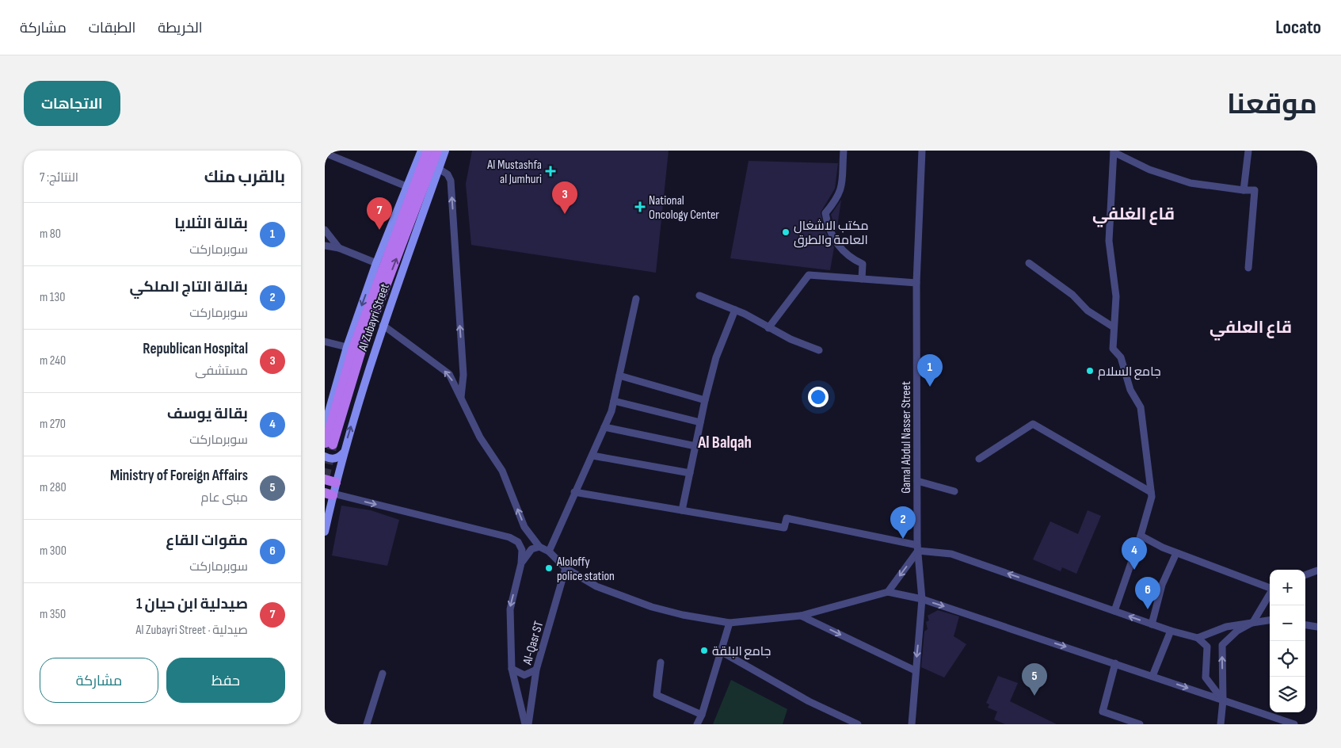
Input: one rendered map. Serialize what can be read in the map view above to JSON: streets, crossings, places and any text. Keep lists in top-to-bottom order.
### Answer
{
  "streets": {
    "main road": ["Al Zubayri Street"],
    "street": ["Gamal Abdul Nasser Street", "Al-Qasr ST"]
  },
  "districts": ["قاع الغلفي", "قاع العلفي", "Al Balqah"],
  "places": {
    "health": ["Al Mustashfa al Jumhuri", "National Oncology Center"],
    "other": [
      "مكتب الاشغال العامة والطرق",
      "جامع السلام",
      "Aloloffy police station",
      "جامع البلقة"
    ]
  },
  "page": {
    "header": "Locato",
    "nav": ["الخريطة", "الطبقات", "مشاركة"],
    "title": "موقعنا",
    "buttons": [
      "الاتجاهات",
      ["حفظ", "مشاركة"]
    ],
    "heading": ["بالقرب منك", "النتائج: 7"],
    "pins": [
      "3",
      "7",
      "1",
      "2",
      "4",
      "6",
      "5"
    ],
    "list": [
      {
        "mark": "1",
        "name": "بقالة الثلايا",
        "note": "سوبرماركت",
        "value": "80 m"
      },
      {
        "mark": "2",
        "name": "بقالة التاج الملكي",
        "note": "سوبرماركت",
        "value": "130 m"
      },
      {
        "mark": "3",
        "name": "Republican Hospital",
        "note": "مستشفى",
        "value": "240 m"
      },
      {
        "mark": "4",
        "name": "بقالة يوسف",
        "note": "سوبرماركت",
        "value": "270 m"
      },
      {
        "mark": "5",
        "name": "Ministry of Foreign Affairs",
        "note": "مبنى عام",
        "value": "280 m"
      },
      {
        "mark": "6",
        "name": "مقوات القاع",
        "note": "سوبرماركت",
        "value": "300 m"
      },
      {
        "mark": "7",
        "name": "صيدلية ابن حيان 1",
        "note": "صيدلية · Al Zubayri Street",
        "value": "350 m"
      }
    ],
    "map_buttons": ["+", "−"]
  }
}
